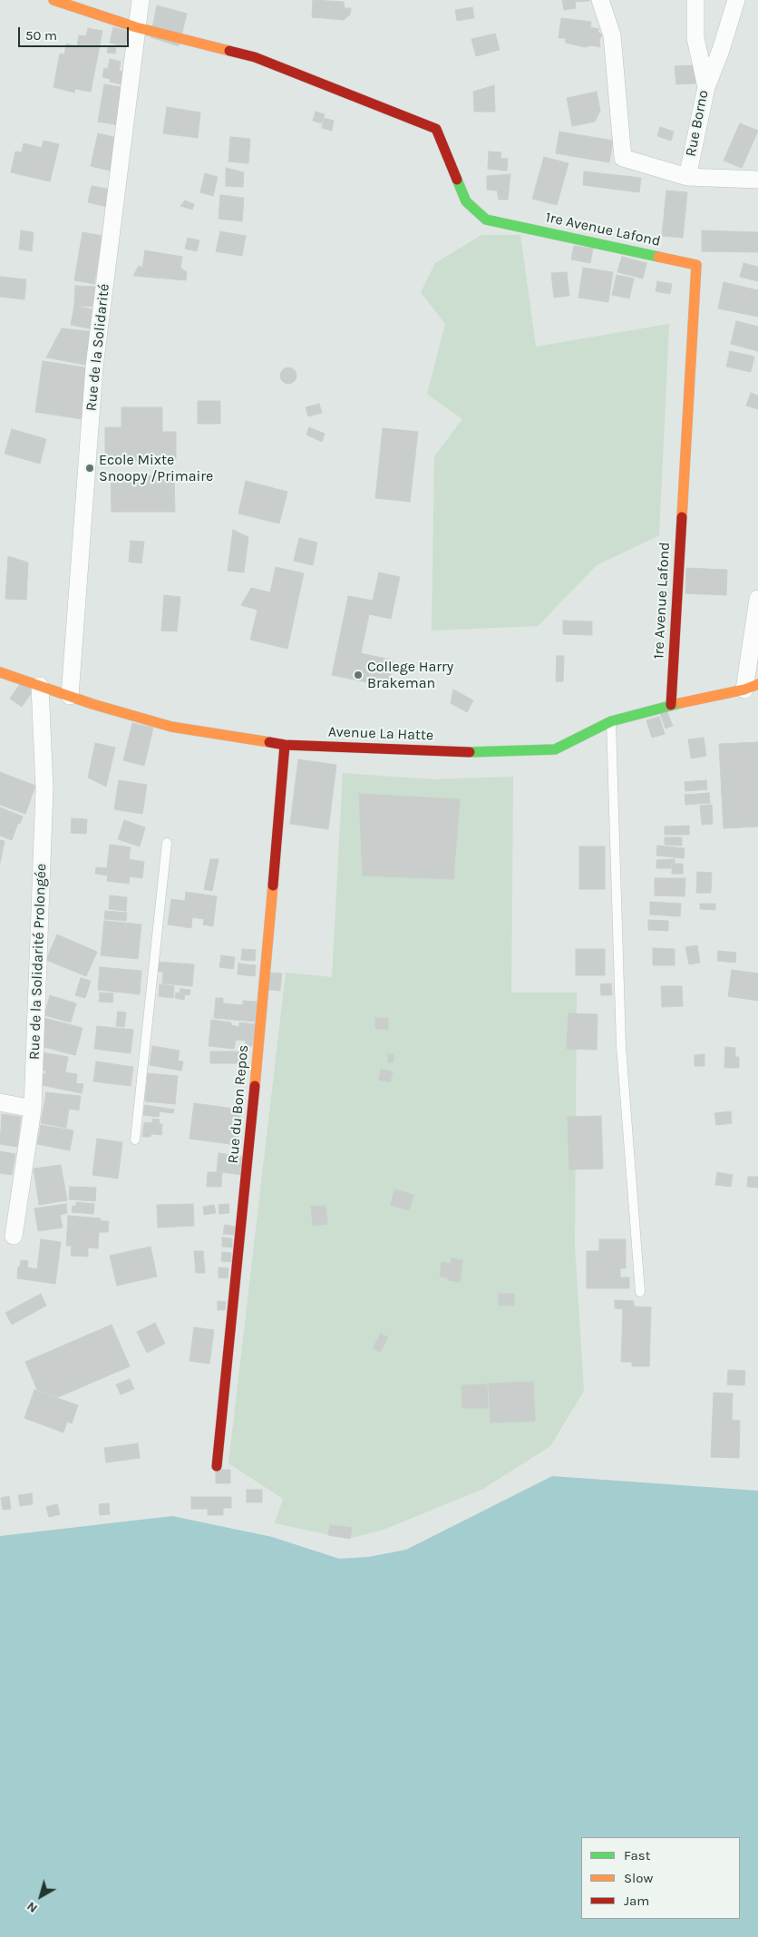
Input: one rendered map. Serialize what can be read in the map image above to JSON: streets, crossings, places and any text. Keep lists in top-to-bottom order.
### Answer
{
  "streets": {
    "street": [
      "Rue Borno",
      "1re Avenue Lafond",
      "Rue de la Solidarité",
      "Avenue La Hatte",
      "Rue de la Solidarité Prolongée",
      "Rue du Bon Repos"
    ]
  },
  "crossings": [
    ["1re Avenue Lafond", "Rue de la Solidarité"],
    ["1re Avenue Lafond", "Avenue La Hatte"],
    ["Rue de la Solidarité", "Avenue La Hatte"],
    ["Avenue La Hatte", "Rue de la Solidarité Prolongée"],
    ["Avenue La Hatte", "Rue du Bon Repos"]
  ],
  "places": ["Ecole Mixte Snoopy /Primaire", "College Harry Brakeman"],
  "legend": ["Fast", "Slow", "Jam"],
  "scale_bar": "50 m",
  "north": "bottom left"
}
